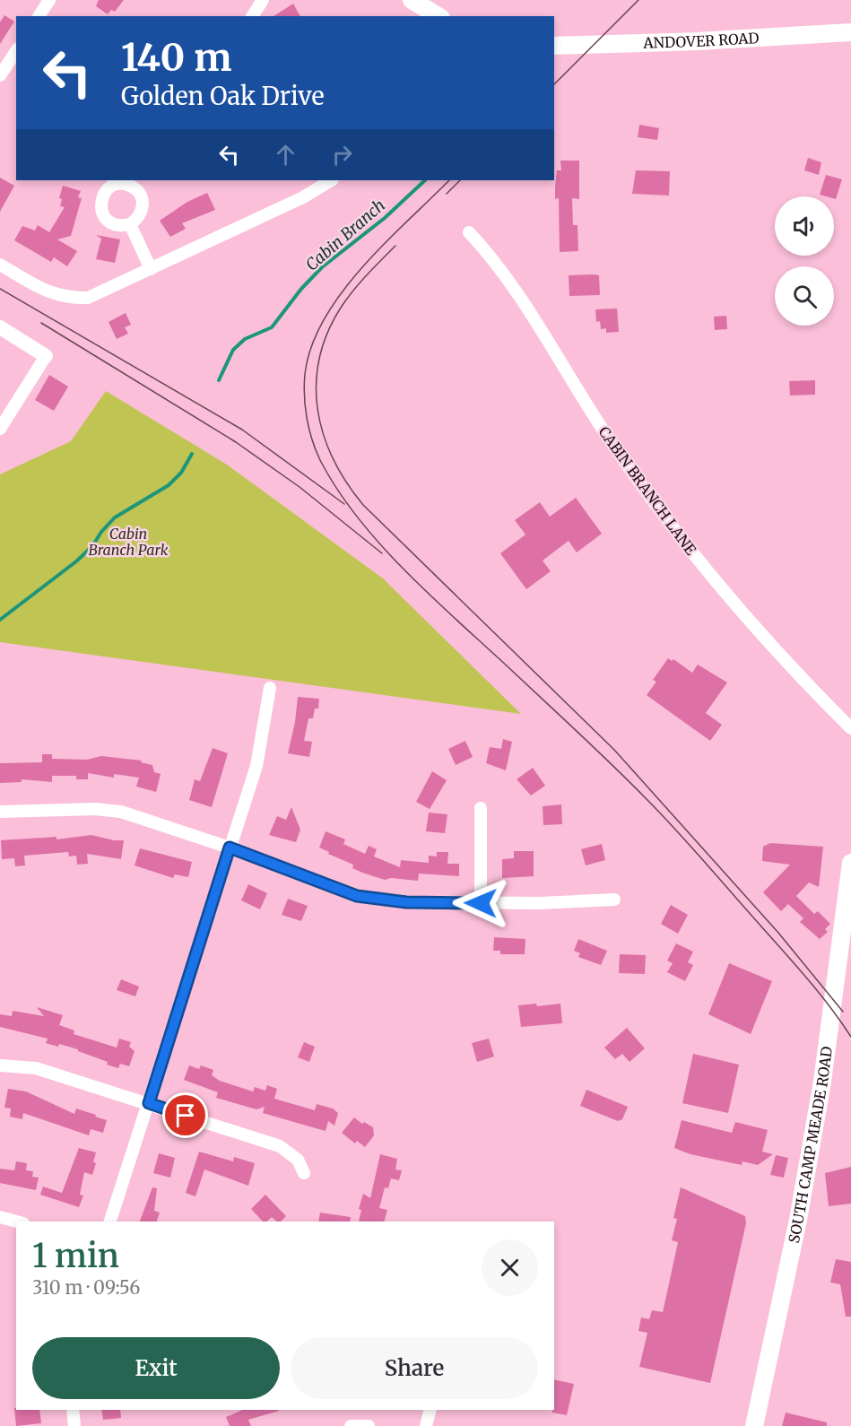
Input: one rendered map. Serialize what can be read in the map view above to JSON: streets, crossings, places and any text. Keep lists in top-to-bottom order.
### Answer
{
  "streets": {
    "main road": ["ANDOVER ROAD", "SOUTH CAMP MEADE ROAD"],
    "street": ["CABIN BRANCH LANE"]
  },
  "water": ["Cabin Branch"],
  "parks": ["Cabin Branch Park"],
  "page": {
    "turn": ["140 m", "Golden Oak Drive"],
    "heading": ["1 min", "310 m · 09:56"],
    "buttons": ["Exit", "Share"]
  }
}
